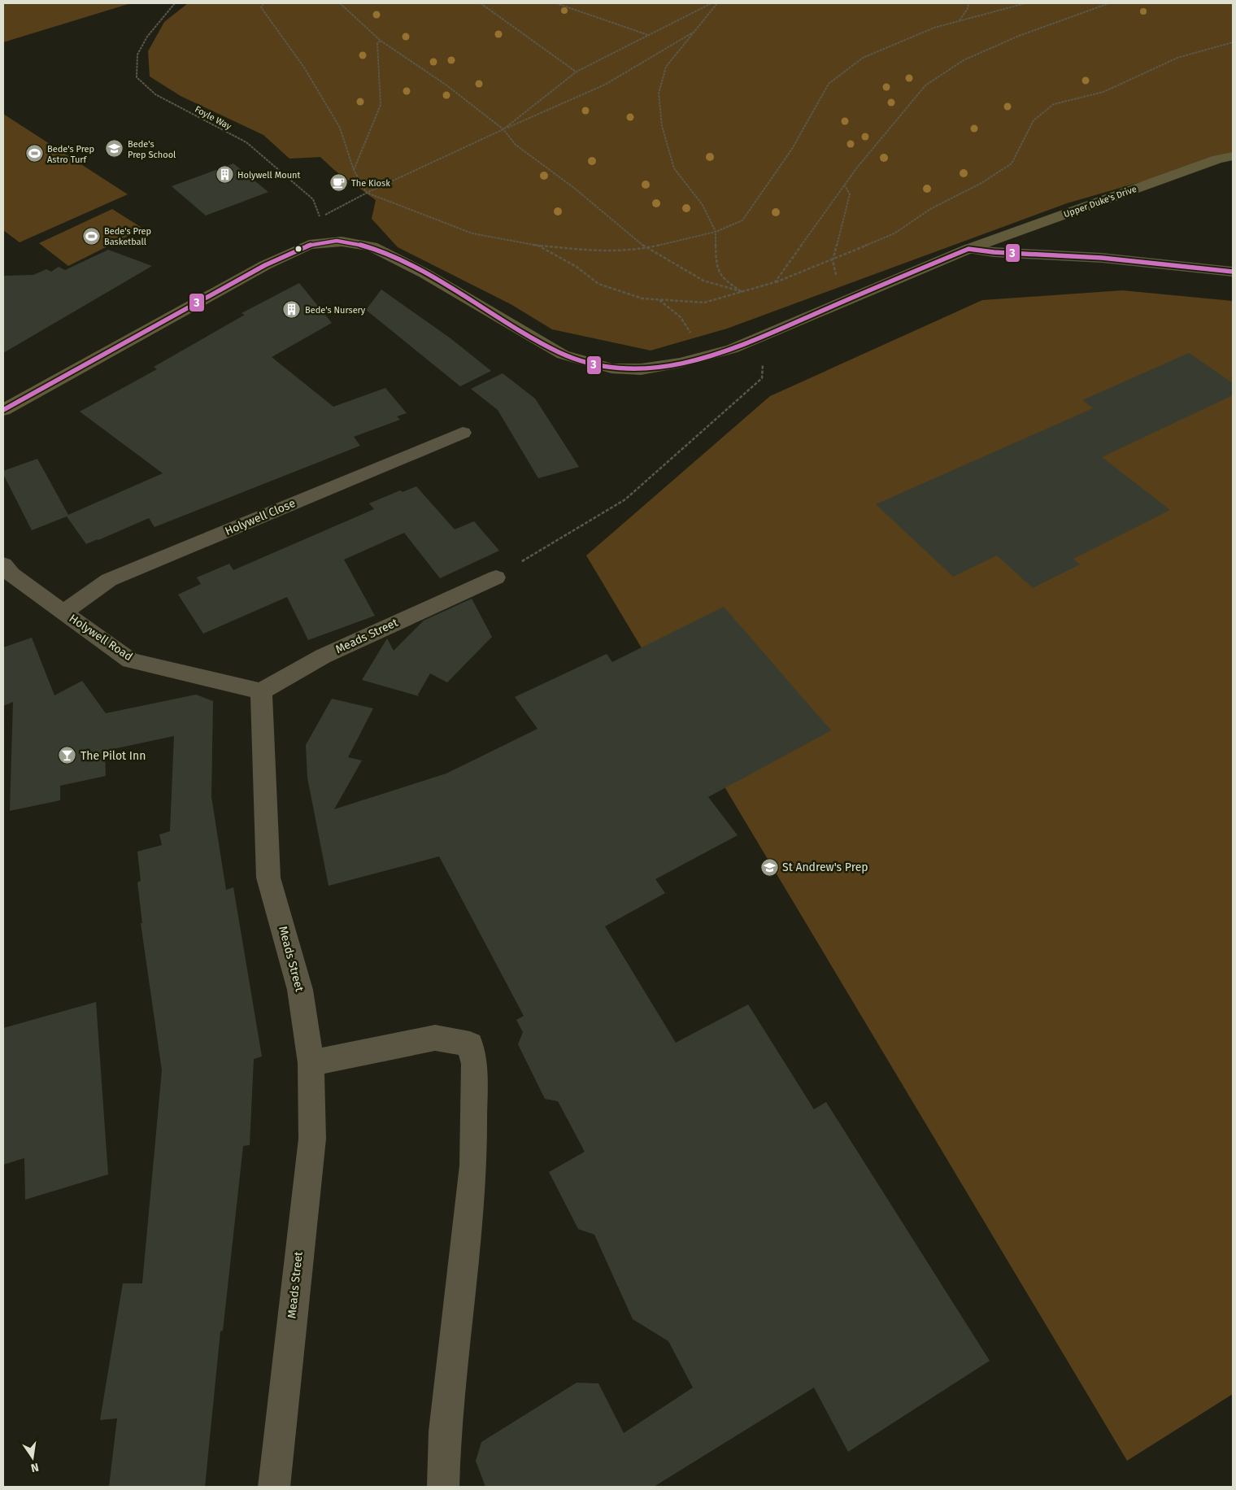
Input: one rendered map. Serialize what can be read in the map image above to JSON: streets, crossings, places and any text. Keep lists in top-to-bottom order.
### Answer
{
  "streets": {
    "main road": ["Upper Duke's Drive"],
    "street": ["Holywell Close", "Meads Street", "Holywell Road"],
    "path": ["Foyle Way"]
  },
  "crossings": [
    ["Holywell Close", "Holywell Road"],
    ["Meads Street", "Holywell Road"]
  ],
  "places": {
    "school or university": ["Bede's Prep School", "St Andrew's Prep"],
    "sports": ["Bede's Prep Astro Turf", "Bede's Prep Basketball"],
    "building": ["Holywell Mount", "Bede's Nursery"],
    "cafe": ["The Kiosk"],
    "bar": ["The Pilot Inn"]
  },
  "lines": ["transit line 3"],
  "north": "bottom"
}
